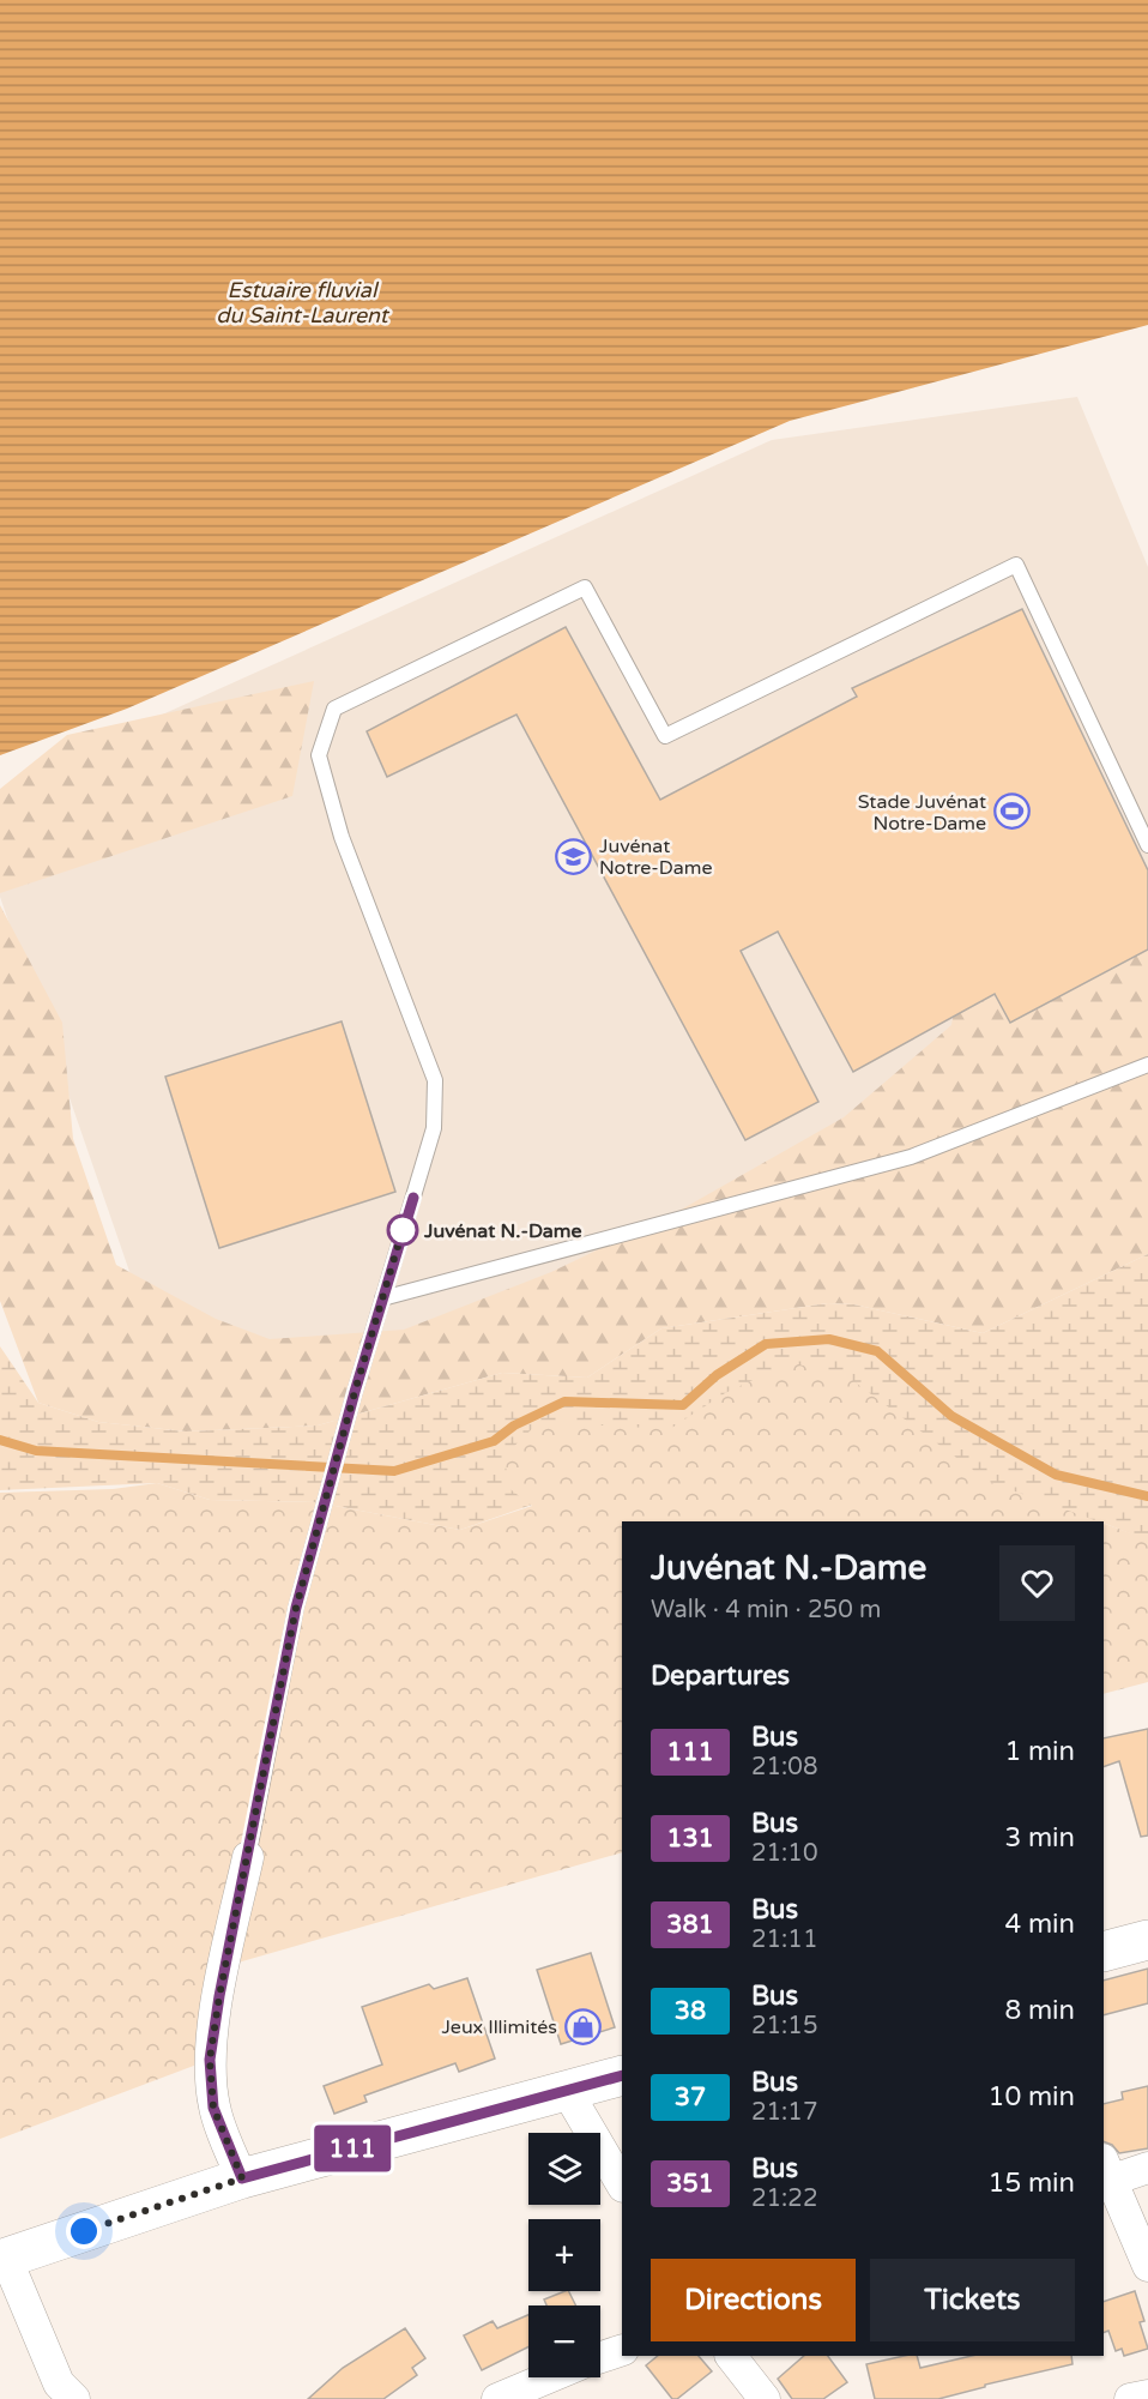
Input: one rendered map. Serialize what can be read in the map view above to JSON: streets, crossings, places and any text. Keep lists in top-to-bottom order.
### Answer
{
  "water": ["Estuaire fluvial du Saint-Laurent"],
  "places": {
    "sports": ["Stade Juvénat Notre-Dame"],
    "school or university": ["Juvénat Notre-Dame"],
    "other": ["Juvénat N.-Dame"],
    "shop": ["Jeux Illimités"]
  },
  "lines": ["bus line 111"],
  "page": {
    "on_map": "111",
    "heading": [
      ["Juvénat N.-Dame", "Walk · 4 min · 250 m"],
      "Departures"
    ],
    "list": [
      {
        "mark": "111",
        "name": "Bus",
        "note": "21:08",
        "value": "1 min"
      },
      {
        "mark": "131",
        "name": "Bus",
        "note": "21:10",
        "value": "3 min"
      },
      {
        "mark": "381",
        "name": "Bus",
        "note": "21:11",
        "value": "4 min"
      },
      {
        "mark": "38",
        "name": "Bus",
        "note": "21:15",
        "value": "8 min"
      },
      {
        "mark": "37",
        "name": "Bus",
        "note": "21:17",
        "value": "10 min"
      },
      {
        "mark": "351",
        "name": "Bus",
        "note": "21:22",
        "value": "15 min"
      }
    ],
    "map_buttons": ["+", "−"],
    "buttons": ["Directions", "Tickets"]
  }
}
